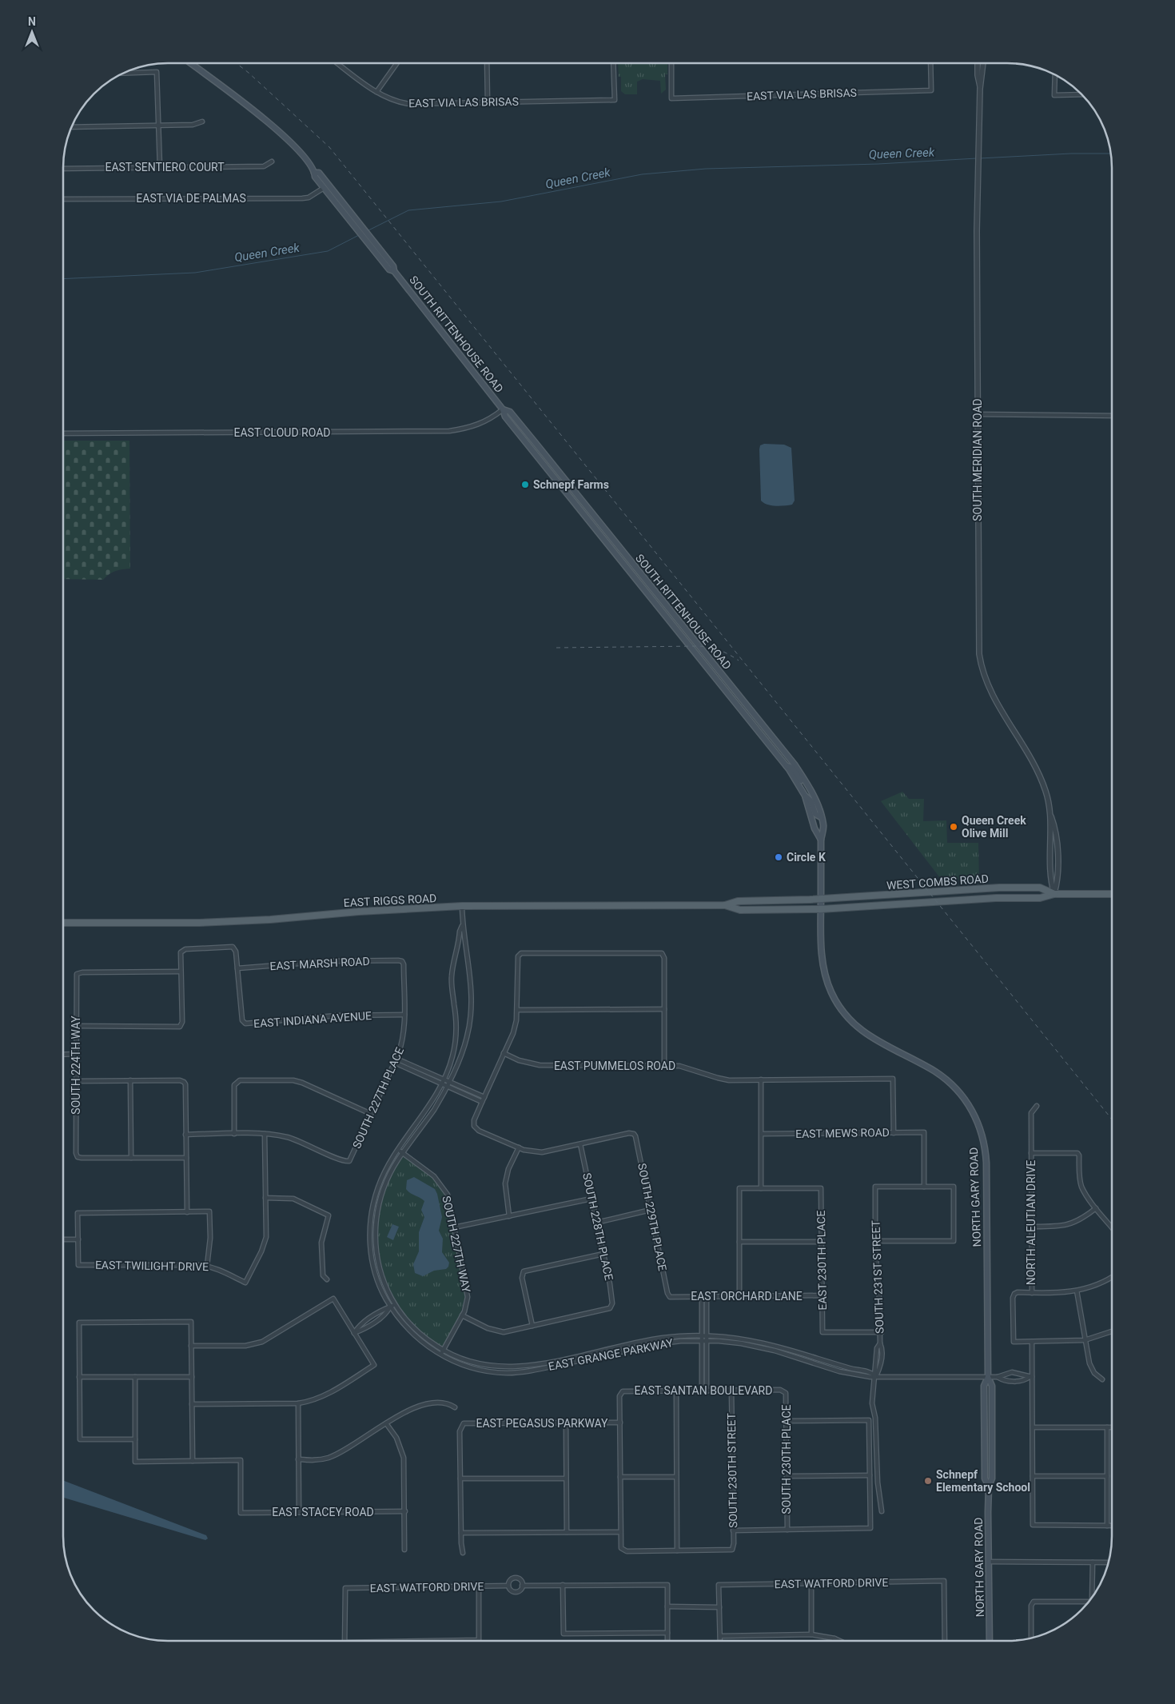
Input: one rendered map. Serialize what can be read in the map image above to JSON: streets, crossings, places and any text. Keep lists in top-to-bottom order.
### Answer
{
  "streets": {
    "main road": [
      "SOUTH RITTENHOUSE ROAD",
      "WEST COMBS ROAD",
      "EAST RIGGS ROAD",
      "NORTH GARY ROAD"
    ],
    "street": [
      "EAST VIA LAS BRISAS",
      "EAST SENTIERO COURT",
      "EAST VIA DE PALMAS",
      "EAST CLOUD ROAD",
      "SOUTH MERIDIAN ROAD",
      "EAST MARSH ROAD",
      "EAST INDIANA AVENUE",
      "SOUTH 224TH WAY",
      "EAST PUMMELOS ROAD",
      "SOUTH 227TH PLACE",
      "EAST MEWS ROAD",
      "SOUTH 229TH PLACE",
      "NORTH ALEUTIAN DRIVE",
      "SOUTH 228TH PLACE",
      "SOUTH 227TH WAY",
      "EAST 230TH PLACE",
      "EAST TWILIGHT DRIVE",
      "SOUTH 231ST STREET",
      "EAST ORCHARD LANE",
      "EAST GRANGE PARKWAY",
      "EAST SANTAN BOULEVARD",
      "EAST PEGASUS PARKWAY",
      "SOUTH 230TH PLACE",
      "SOUTH 230TH STREET",
      "EAST STACEY ROAD",
      "EAST WATFORD DRIVE"
    ]
  },
  "crossings": [
    ["EAST VIA DE PALMAS", "SOUTH RITTENHOUSE ROAD"],
    ["SOUTH RITTENHOUSE ROAD", "EAST CLOUD ROAD"],
    ["SOUTH RITTENHOUSE ROAD", "WEST COMBS ROAD"],
    ["SOUTH RITTENHOUSE ROAD", "EAST RIGGS ROAD"],
    ["SOUTH RITTENHOUSE ROAD", "NORTH GARY ROAD"],
    ["SOUTH MERIDIAN ROAD", "WEST COMBS ROAD"],
    ["WEST COMBS ROAD", "EAST RIGGS ROAD"],
    ["WEST COMBS ROAD", "NORTH GARY ROAD"],
    ["EAST RIGGS ROAD", "NORTH GARY ROAD"],
    ["EAST MARSH ROAD", "EAST INDIANA AVENUE"],
    ["EAST MARSH ROAD", "SOUTH 227TH PLACE"],
    ["EAST INDIANA AVENUE", "SOUTH 227TH PLACE"],
    ["EAST PUMMELOS ROAD", "EAST MEWS ROAD"],
    ["EAST MEWS ROAD", "SOUTH 231ST STREET"],
    ["NORTH GARY ROAD", "EAST GRANGE PARKWAY"],
    ["SOUTH 229TH PLACE", "SOUTH 228TH PLACE"],
    ["SOUTH 229TH PLACE", "EAST ORCHARD LANE"],
    ["SOUTH 227TH WAY", "EAST GRANGE PARKWAY"],
    ["EAST 230TH PLACE", "SOUTH 231ST STREET"],
    ["EAST 230TH PLACE", "EAST ORCHARD LANE"],
    ["SOUTH 231ST STREET", "EAST GRANGE PARKWAY"],
    ["EAST SANTAN BOULEVARD", "EAST PEGASUS PARKWAY"],
    ["EAST SANTAN BOULEVARD", "SOUTH 230TH PLACE"],
    ["EAST SANTAN BOULEVARD", "SOUTH 230TH STREET"]
  ],
  "water": ["Queen Creek"],
  "places": [
    "Schnepf Farms",
    "Queen Creek Olive Mill",
    "Circle K",
    "Schnepf Elementary School"
  ],
  "north": "top"
}
